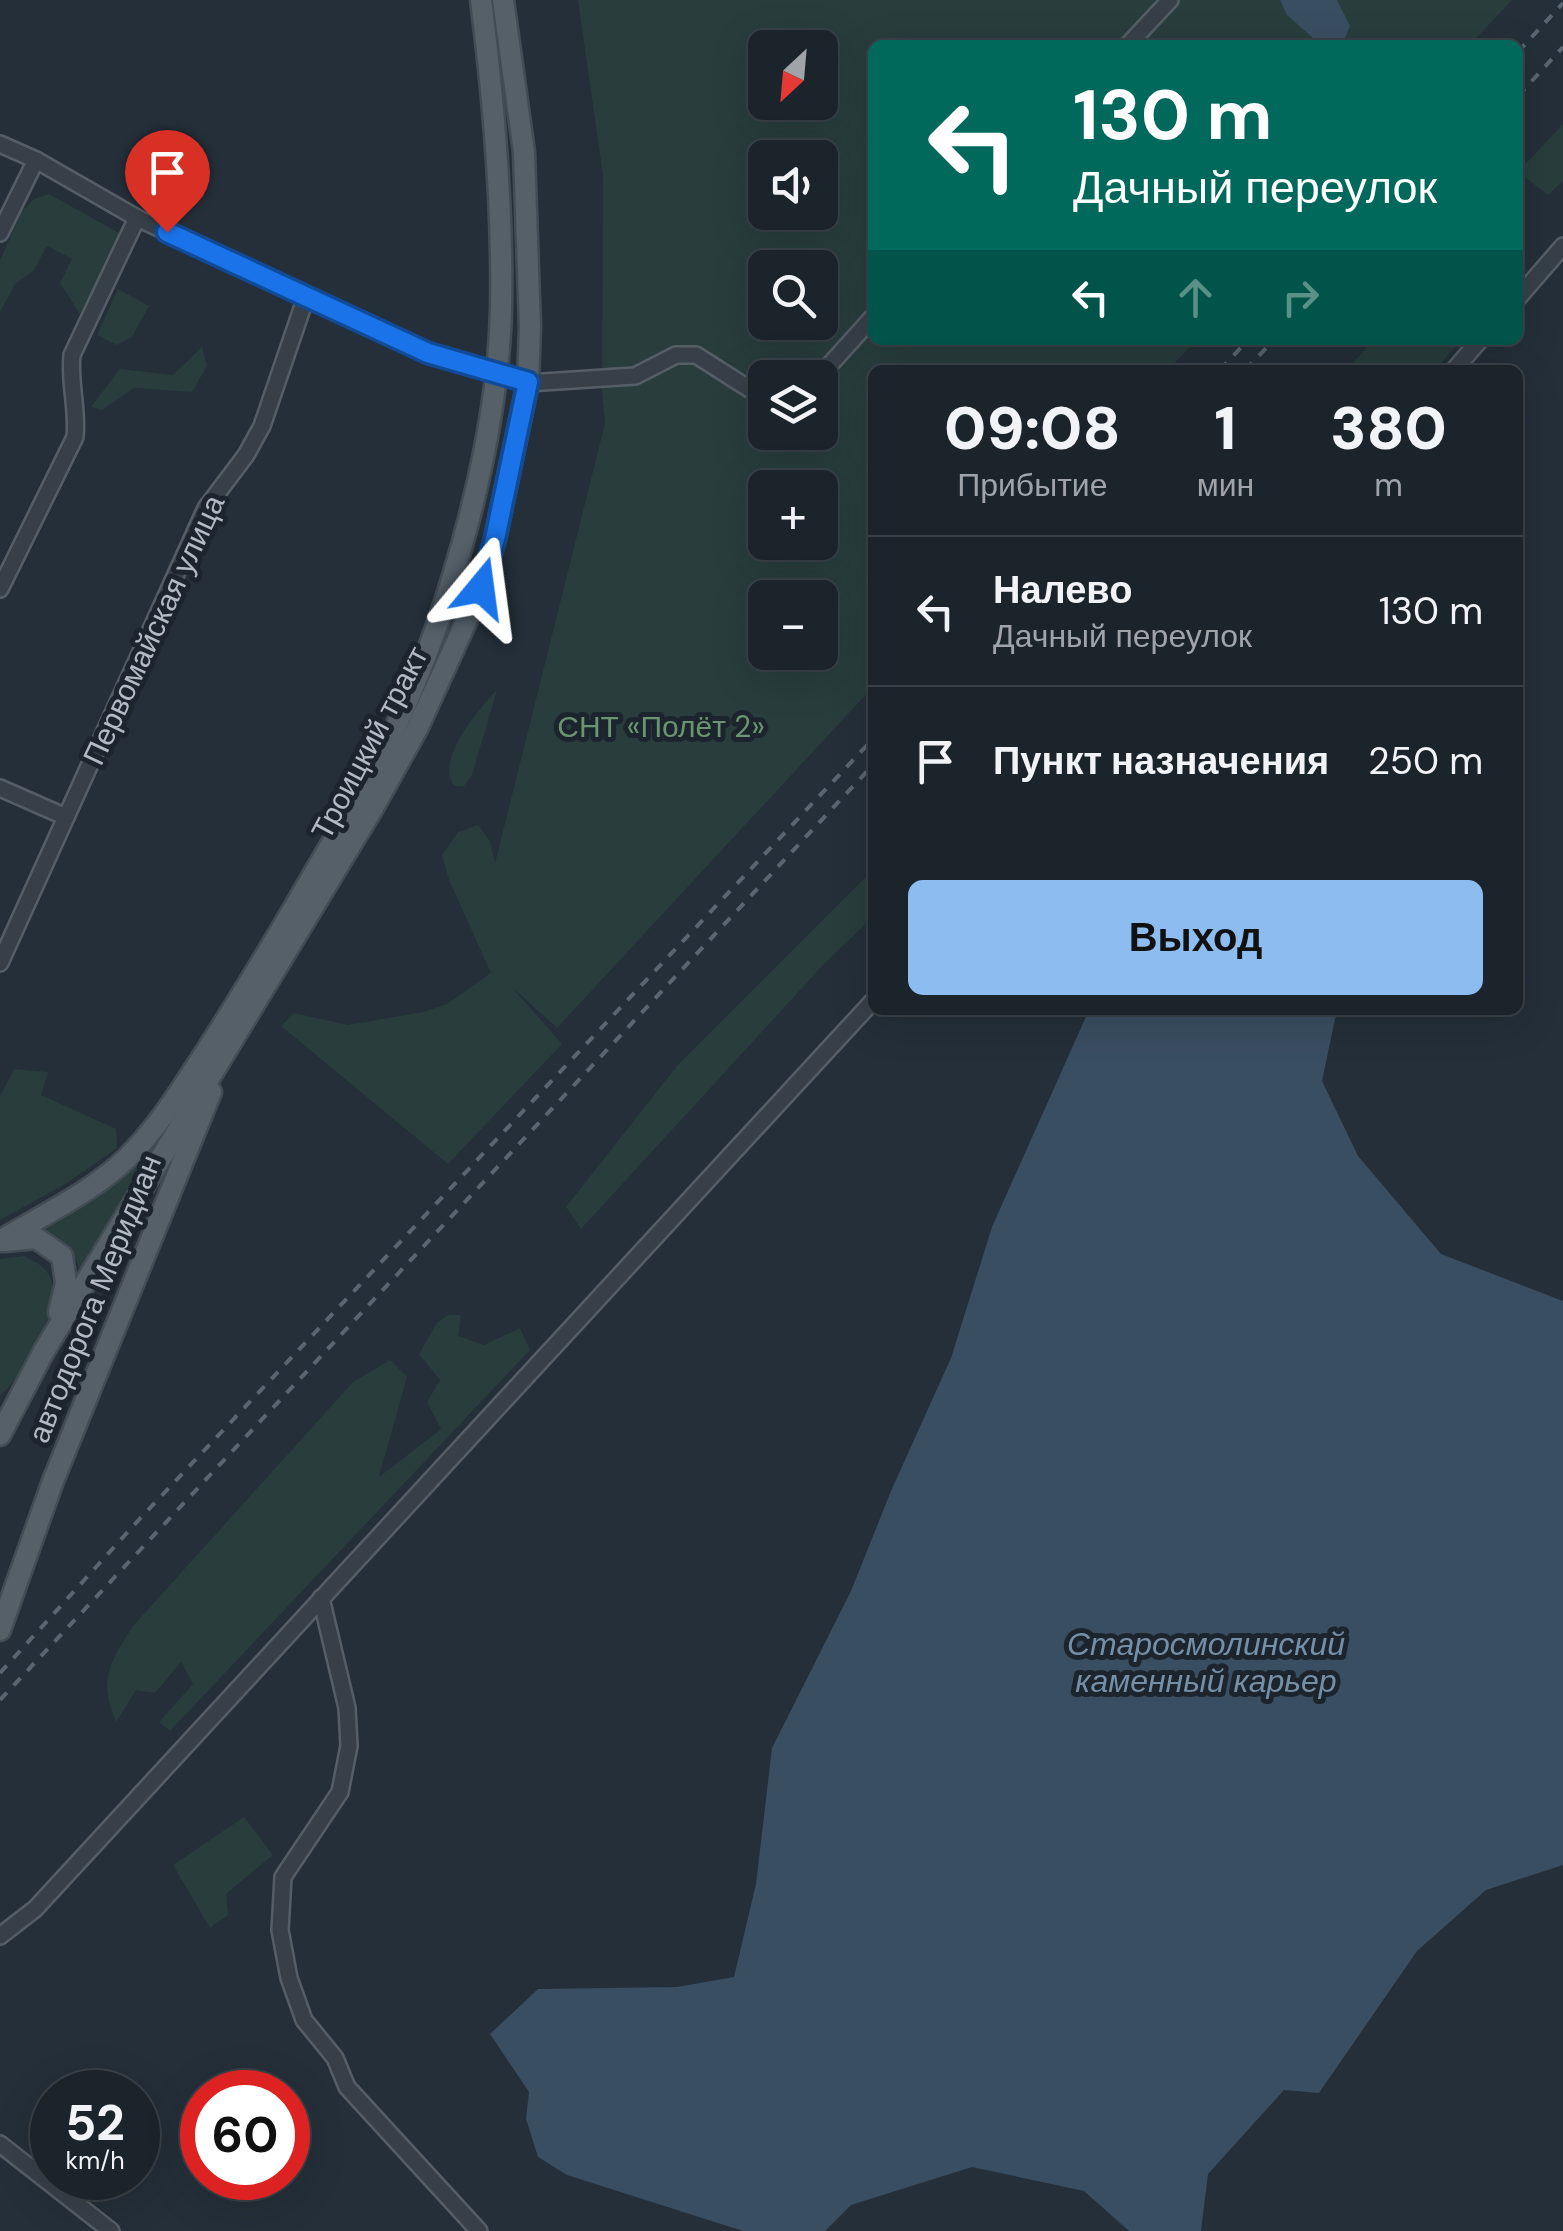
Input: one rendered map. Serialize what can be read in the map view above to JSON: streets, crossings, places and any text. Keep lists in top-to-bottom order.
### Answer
{
  "streets": {
    "main road": ["Троицкий тракт", "автодорога Меридиан"],
    "street": ["Первомайская улица"]
  },
  "crossings": [
    ["Троицкий тракт", "автодорога Меридиан"]
  ],
  "water": ["Старосмолинский каменный карьер"],
  "parks": ["СНТ «Полёт 2»"],
  "north": "bottom left",
  "page": {
    "map_buttons": ["+", "−"],
    "turn": ["130 m", "Дачный переулок"],
    "eta": [
      "09:08",
      "Прибытие",
      "1",
      "мин",
      "380",
      "m"
    ],
    "list": [
      {
        "name": "Налево",
        "note": "Дачный переулок",
        "value": "130 m"
      },
      {
        "name": "Пункт назначения",
        "value": "250 m"
      }
    ],
    "buttons": "Выход",
    "speed": "52 km/h",
    "limit": "60"
  }
}
